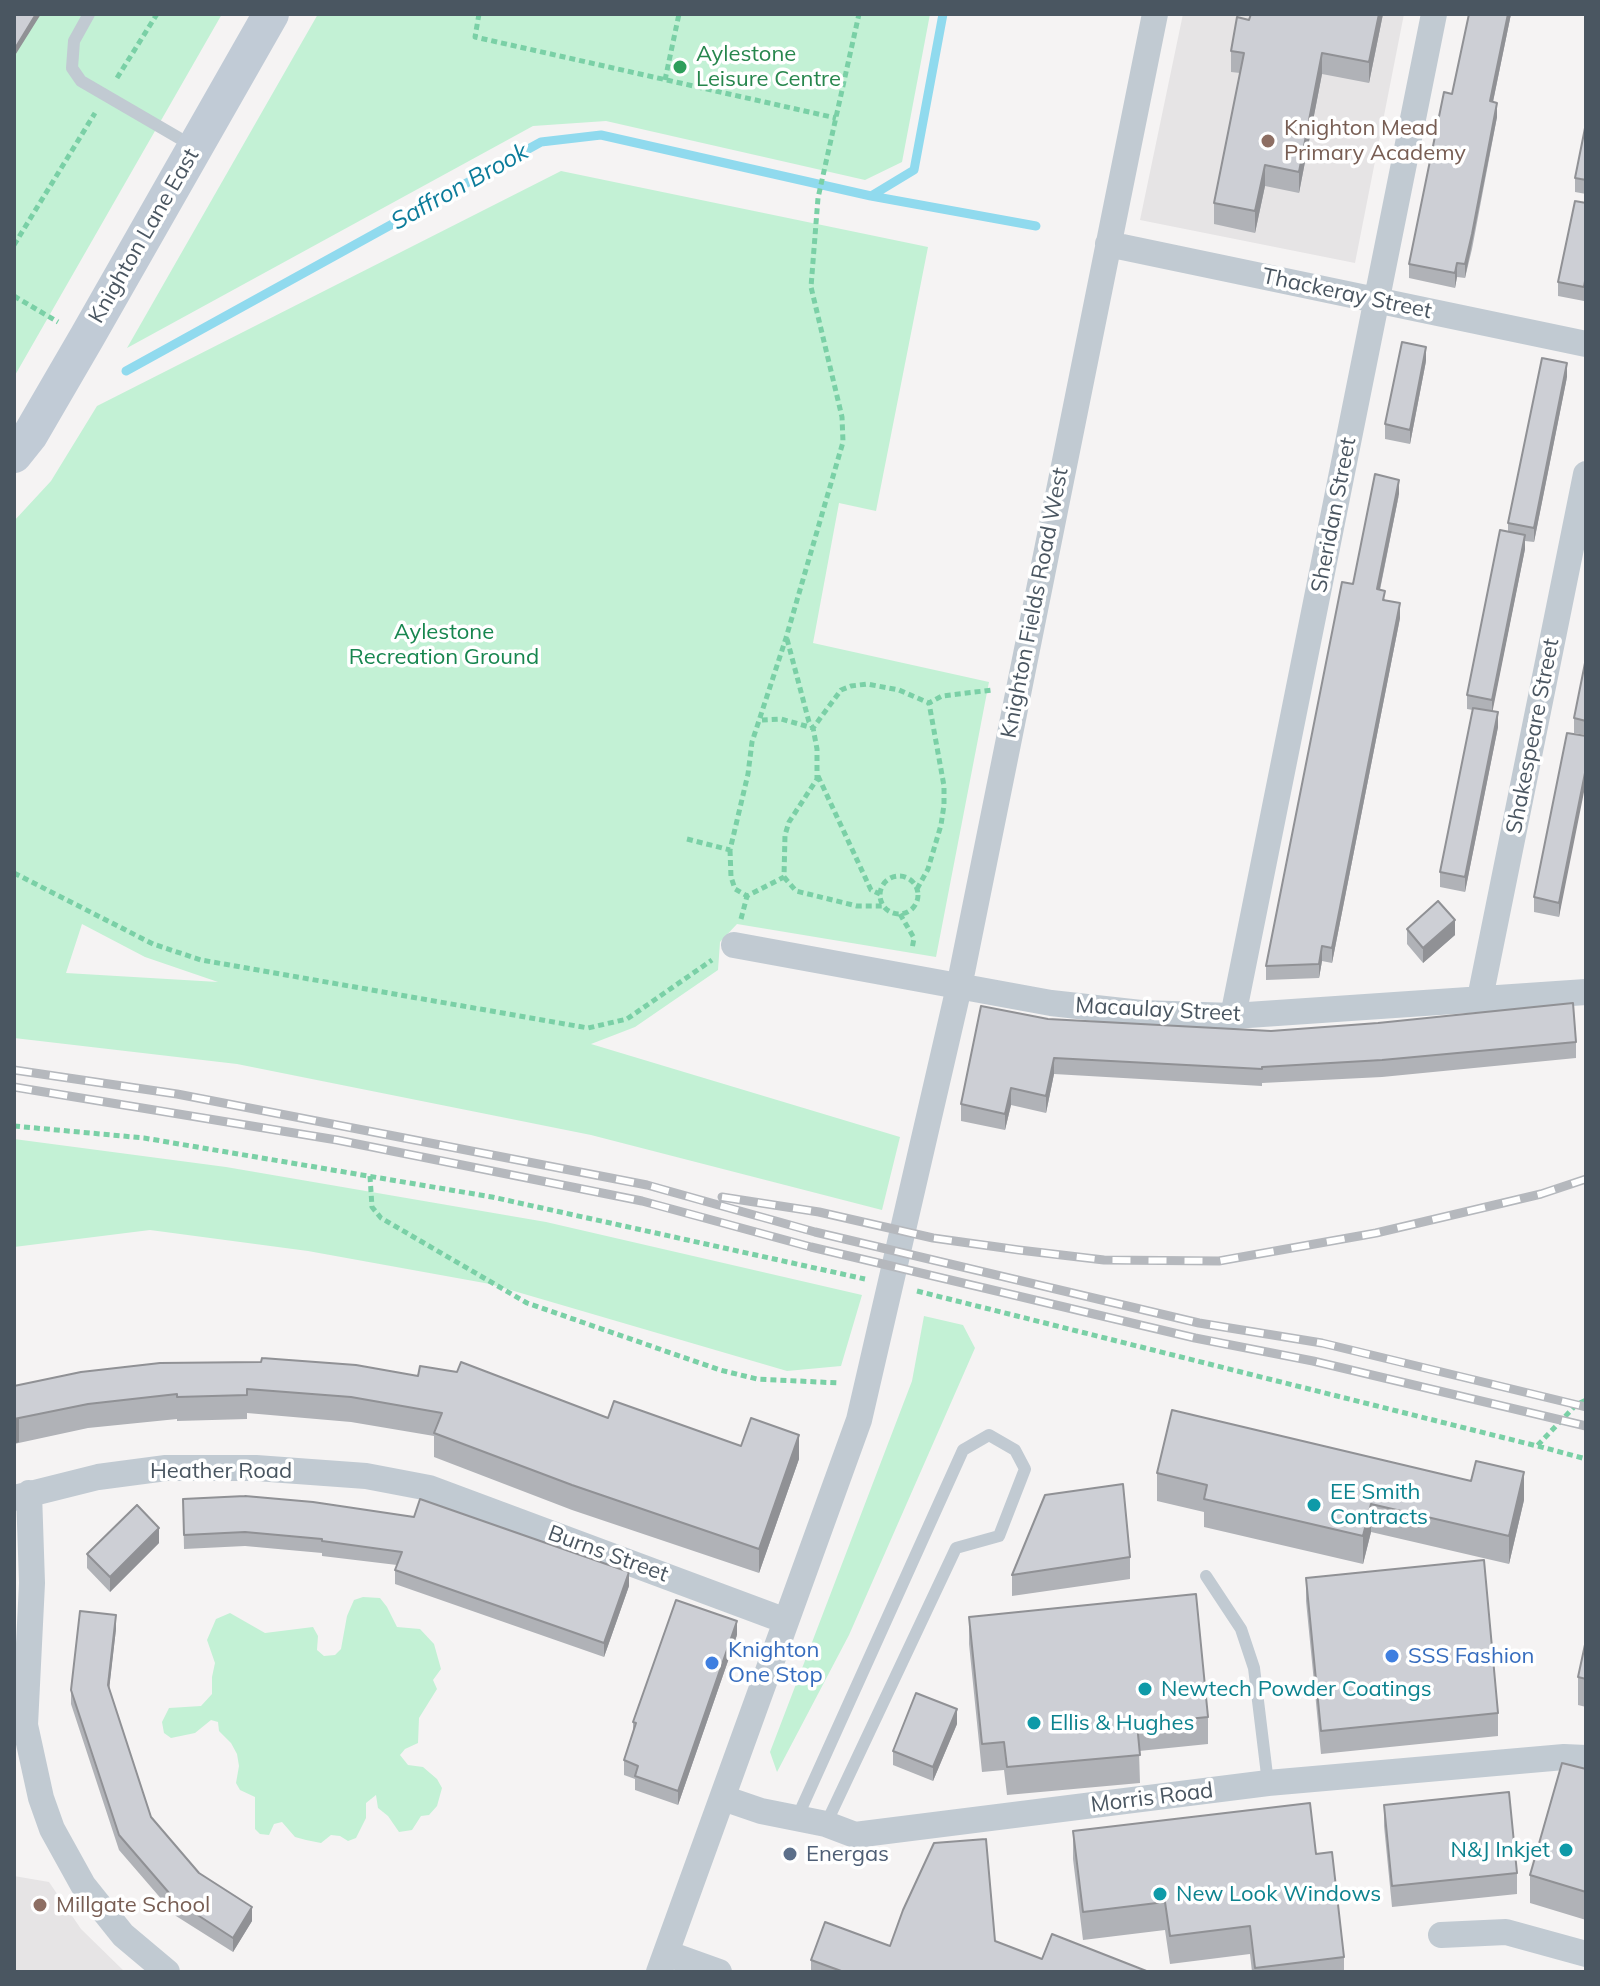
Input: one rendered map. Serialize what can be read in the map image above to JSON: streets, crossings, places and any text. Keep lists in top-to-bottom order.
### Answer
{
  "streets": {
    "street": [
      "Knighton Lane East",
      "Thackeray Street",
      "Sheridan Street",
      "Knighton Fields Road West",
      "Shakespeare Street",
      "Macaulay Street",
      "Heather Road",
      "Burns Street",
      "Morris Road"
    ]
  },
  "crossings": [
    ["Thackeray Street", "Sheridan Street"],
    ["Thackeray Street", "Knighton Fields Road West"],
    ["Sheridan Street", "Macaulay Street"],
    ["Knighton Fields Road West", "Macaulay Street"],
    ["Knighton Fields Road West", "Burns Street"],
    ["Knighton Fields Road West", "Morris Road"],
    ["Shakespeare Street", "Macaulay Street"],
    ["Heather Road", "Burns Street"]
  ],
  "water": ["Saffron Brook"],
  "parks": ["Aylestone Recreation Ground"],
  "places": [
    "Aylestone Leisure Centre",
    "Knighton Mead Primary Academy",
    "EE Smith Contracts",
    "SSS Fashion",
    "Knighton One Stop",
    "Newtech Powder Coatings",
    "Ellis & Hughes",
    "N&J Inkjet",
    "Energas",
    "New Look Windows",
    "Millgate School"
  ]
}
